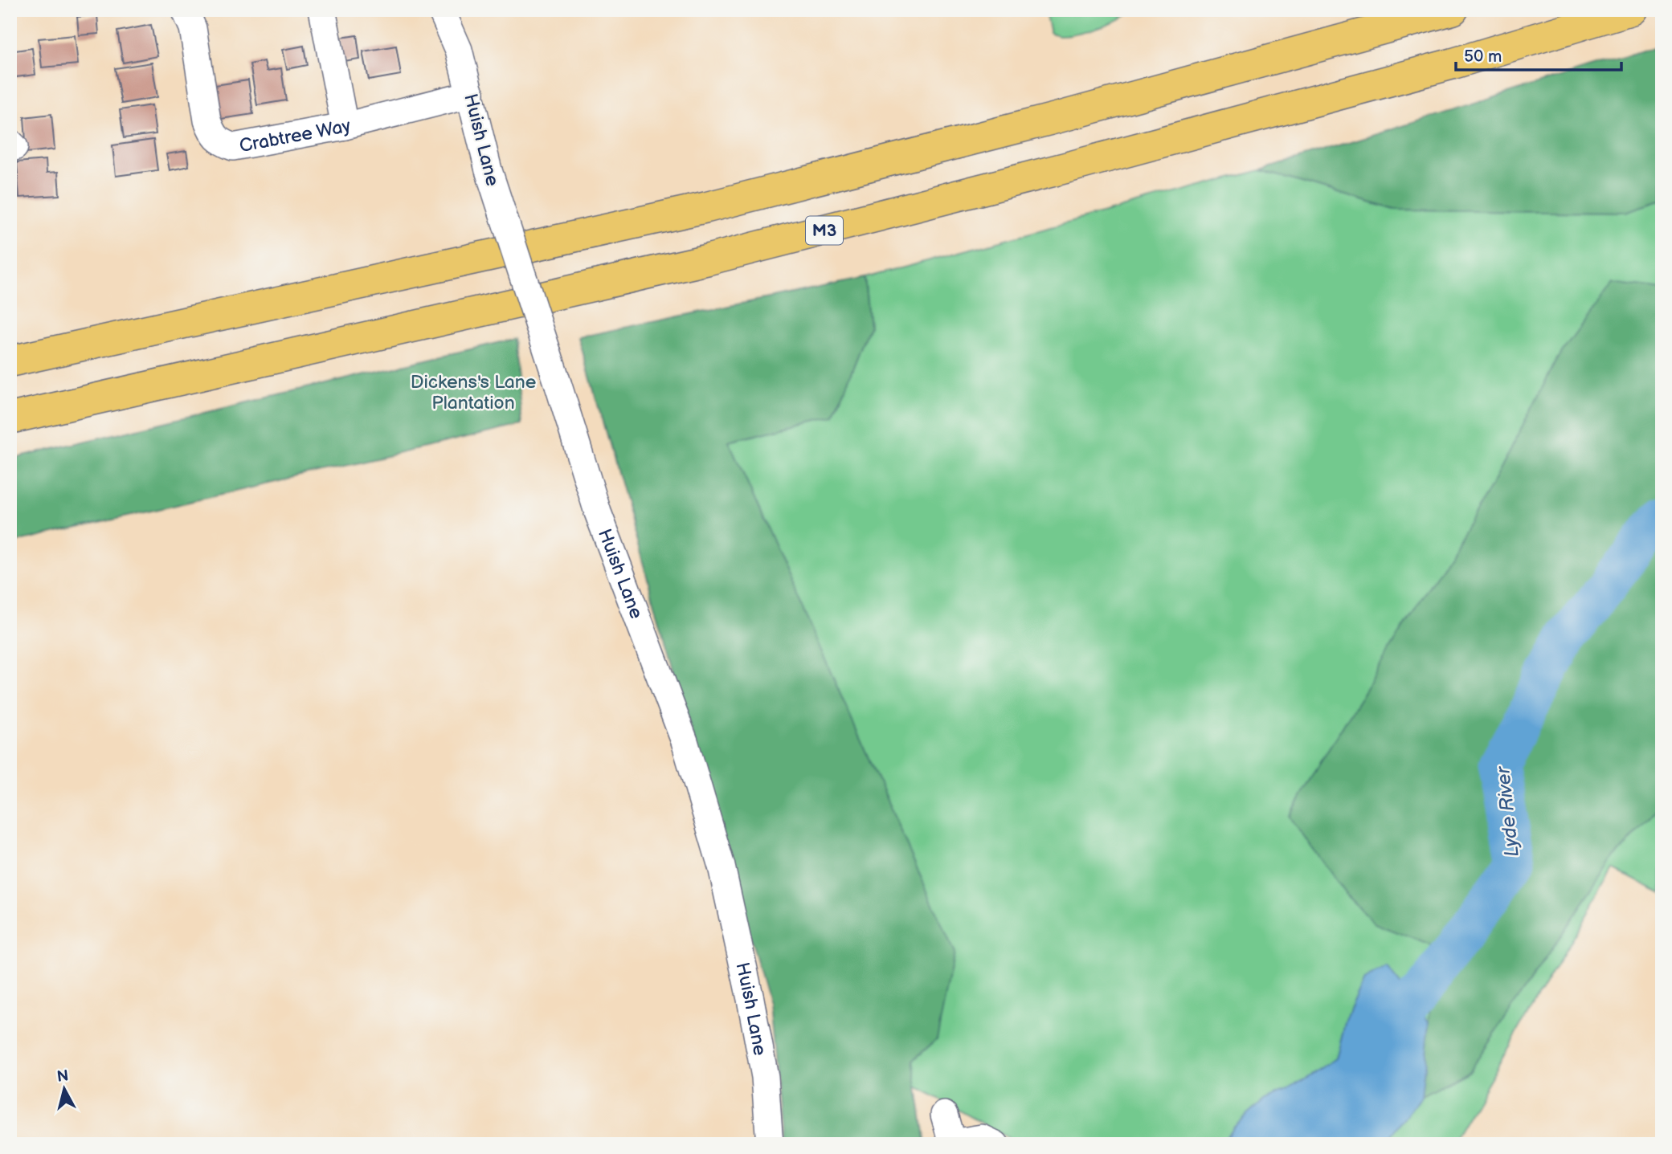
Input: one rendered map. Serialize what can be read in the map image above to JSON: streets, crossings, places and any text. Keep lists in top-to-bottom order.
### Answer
{
  "streets": {
    "highway": ["M3"],
    "street": ["Crabtree Way", "Huish Lane"]
  },
  "crossings": [
    ["Crabtree Way", "Huish Lane"]
  ],
  "water": ["Lyde River"],
  "parks": ["Dickens's Lane Plantation"],
  "scale_bar": "50 m",
  "north": "top"
}
